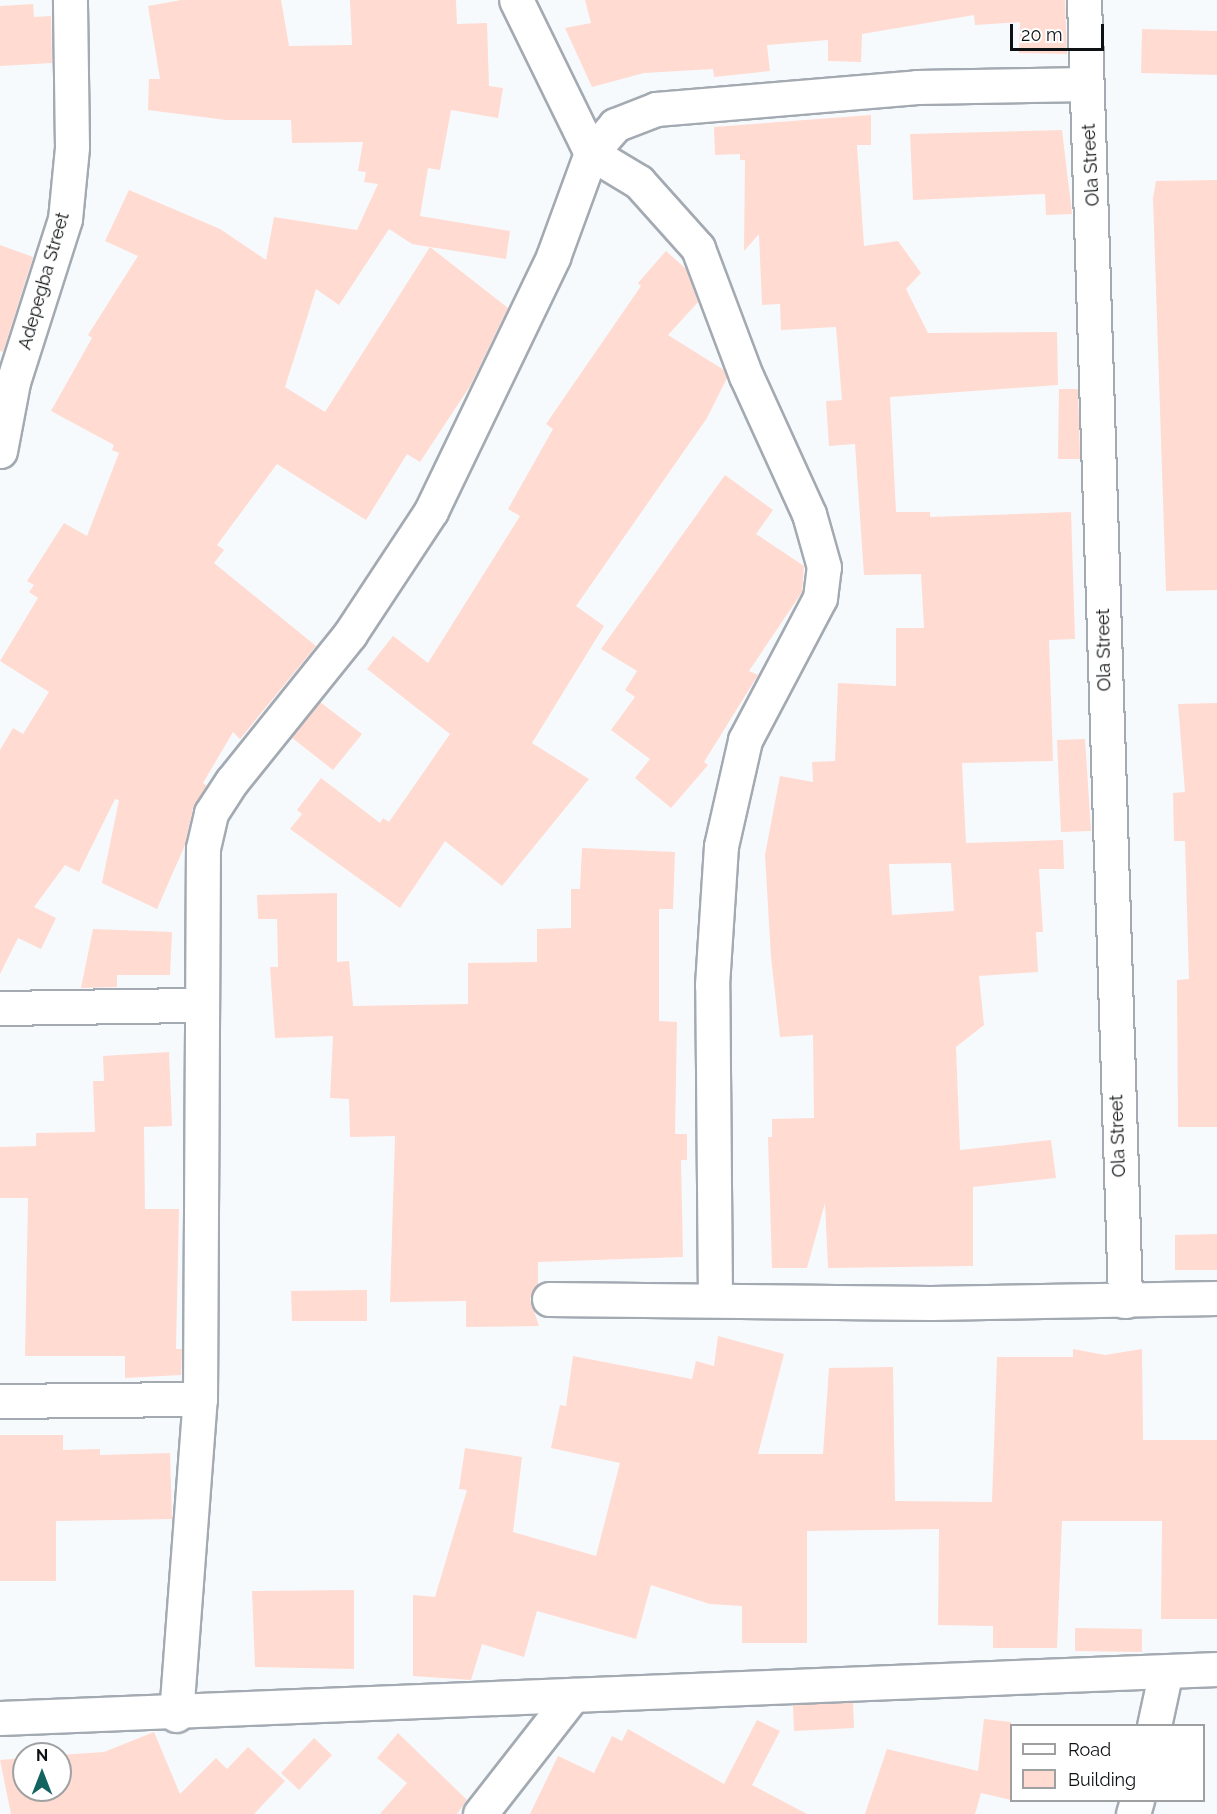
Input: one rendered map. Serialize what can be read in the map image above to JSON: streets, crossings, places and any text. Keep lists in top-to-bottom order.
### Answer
{
  "streets": {
    "street": ["Ola Street", "Adepegba Street"]
  },
  "legend": ["Road", "Building"],
  "scale_bar": "20 m",
  "north": "top"
}
